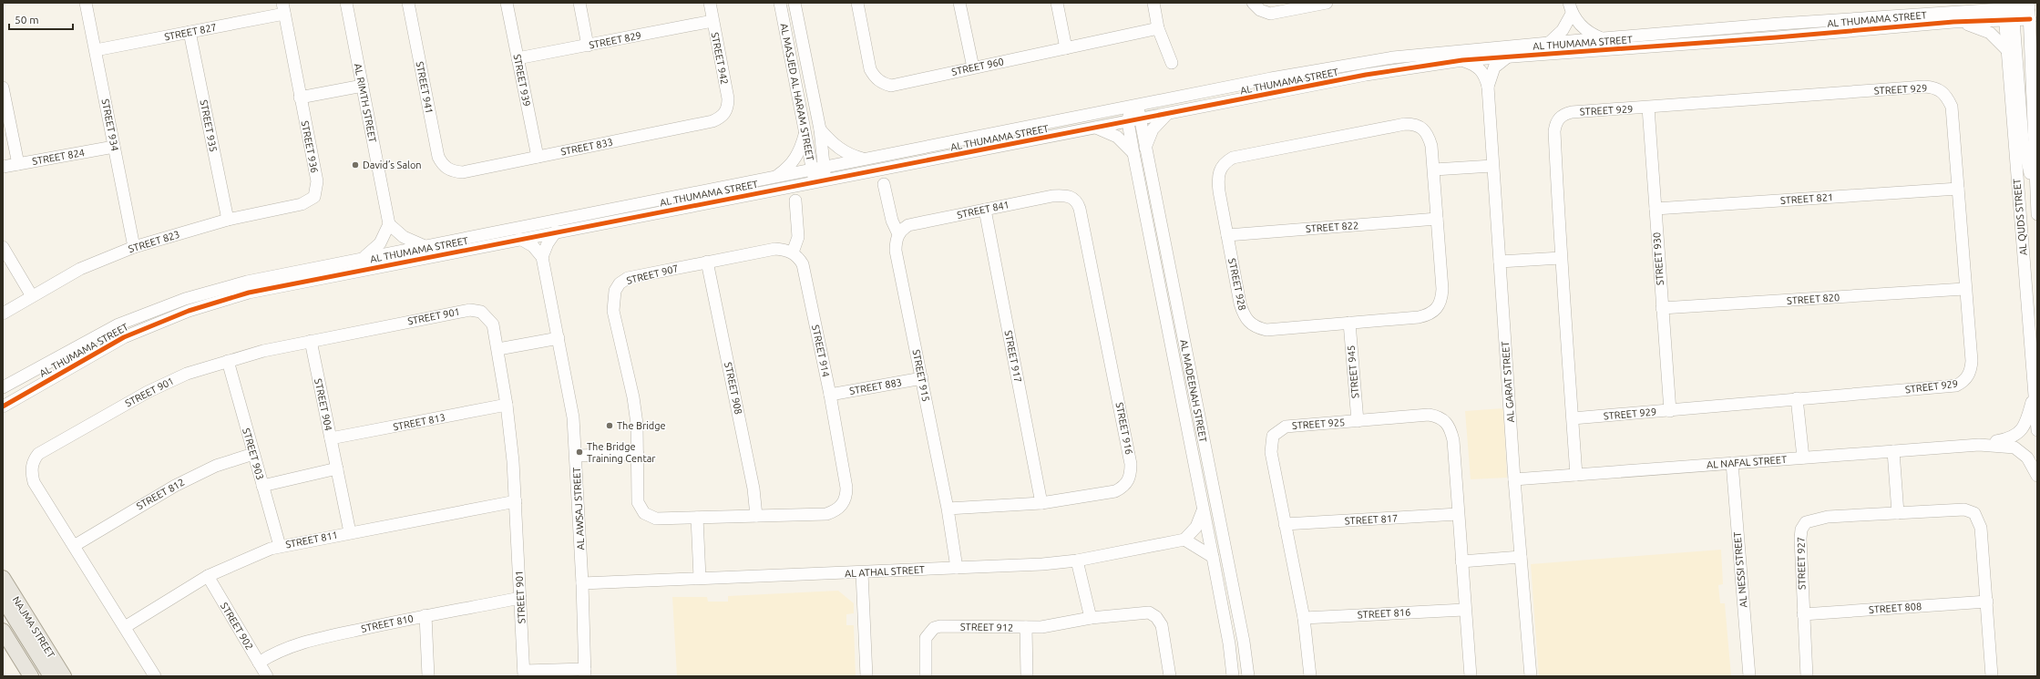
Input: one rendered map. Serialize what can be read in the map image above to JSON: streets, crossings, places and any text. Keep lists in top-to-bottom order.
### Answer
{
  "streets": {
    "main road": ["NAJMA STREET"],
    "street": [
      "AL THUMAMA STREET",
      "STREET 827",
      "STREET 829",
      "STREET 942",
      "STREET 960",
      "STREET 939",
      "STREET 941",
      "STREET 929",
      "AL MASJED AL HARAM STREET",
      "AL RIMTH STREET",
      "STREET 934",
      "STREET 935",
      "STREET 936",
      "STREET 833",
      "STREET 824",
      "STREET 821",
      "STREET 841",
      "AL QUDS STREET",
      "STREET 822",
      "STREET 823",
      "STREET 930",
      "STREET 907",
      "STREET 928",
      "STREET 820",
      "STREET 901",
      "STREET 914",
      "STREET 917",
      "STREET 945",
      "STREET 915",
      "AL GARAT STREET",
      "STREET 883",
      "STREET 908",
      "AL MADEENAH STREET",
      "STREET 904",
      "STREET 813",
      "STREET 925",
      "STREET 916",
      "STREET 903",
      "AL NAFAL STREET",
      "STREET 812",
      "AL AWSAJ STREET",
      "STREET 817",
      "STREET 811",
      "STREET 927",
      "AL NESSI STREET",
      "AL ATHAL STREET",
      "STREET 808",
      "STREET 816",
      "STREET 810",
      "STREET 902",
      "STREET 912"
    ]
  },
  "crossings": [
    ["AL THUMAMA STREET", "AL MASJED AL HARAM STREET"],
    ["AL THUMAMA STREET", "AL QUDS STREET"],
    ["AL THUMAMA STREET", "AL GARAT STREET"],
    ["AL THUMAMA STREET", "AL MADEENAH STREET"],
    ["STREET 827", "STREET 934"],
    ["STREET 827", "STREET 935"],
    ["STREET 827", "STREET 936"],
    ["STREET 829", "STREET 942"],
    ["STREET 829", "STREET 939"],
    ["STREET 942", "STREET 833"],
    ["STREET 939", "STREET 833"],
    ["STREET 941", "STREET 833"],
    ["STREET 929", "STREET 821"],
    ["STREET 929", "STREET 930"],
    ["STREET 929", "STREET 820"],
    ["STREET 929", "AL NAFAL STREET"],
    ["STREET 934", "STREET 824"],
    ["STREET 934", "STREET 823"],
    ["STREET 935", "STREET 823"],
    ["STREET 936", "STREET 823"],
    ["STREET 821", "STREET 930"],
    ["STREET 841", "STREET 917"],
    ["STREET 841", "STREET 915"],
    ["STREET 841", "STREET 916"],
    ["AL QUDS STREET", "AL NAFAL STREET"],
    ["STREET 822", "STREET 928"],
    ["STREET 930", "STREET 820"],
    ["STREET 907", "STREET 914"],
    ["STREET 907", "STREET 908"],
    ["STREET 928", "STREET 945"],
    ["STREET 901", "STREET 904"],
    ["STREET 901", "STREET 813"],
    ["STREET 901", "STREET 903"],
    ["STREET 901", "STREET 812"],
    ["STREET 901", "AL AWSAJ STREET"],
    ["STREET 901", "STREET 811"],
    ["STREET 901", "STREET 810"],
    ["STREET 914", "STREET 883"],
    ["STREET 917", "STREET 916"],
    ["STREET 945", "STREET 925"],
    ["STREET 915", "STREET 883"],
    ["STREET 915", "STREET 916"],
    ["STREET 915", "AL ATHAL STREET"],
    ["AL GARAT STREET", "AL NAFAL STREET"],
    ["STREET 904", "STREET 813"],
    ["STREET 904", "STREET 811"],
    ["STREET 925", "STREET 817"],
    ["STREET 925", "STREET 816"],
    ["STREET 903", "STREET 812"],
    ["STREET 903", "STREET 811"],
    ["AL NAFAL STREET", "AL NESSI STREET"],
    ["AL AWSAJ STREET", "AL ATHAL STREET"],
    ["STREET 811", "STREET 902"],
    ["STREET 927", "STREET 808"],
    ["STREET 810", "STREET 902"]
  ],
  "places": ["David’s Salon", "The Bridge", "The Bridge Training Centar"],
  "scale_bar": "50 m"
}
